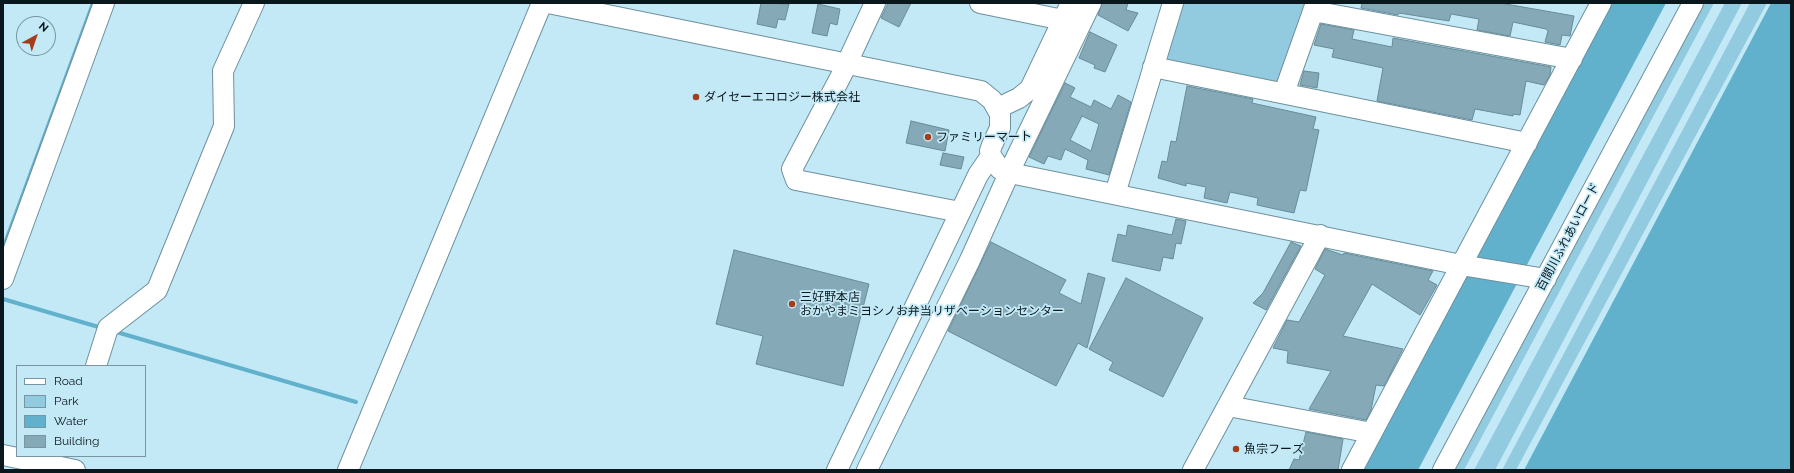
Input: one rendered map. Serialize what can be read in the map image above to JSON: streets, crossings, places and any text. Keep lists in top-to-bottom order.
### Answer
{
  "streets": {
    "street": ["百間川ふれあいロード"]
  },
  "places": [
    "ダイセーエコロジー株式会社",
    "ファミリーマート",
    "三好野本店 おかやまミヨシノお弁当リザベーションセンター",
    "魚宗フーズ"
  ],
  "legend": [
    "Road",
    "Park",
    "Water",
    "Building"
  ],
  "north": "top right"
}
